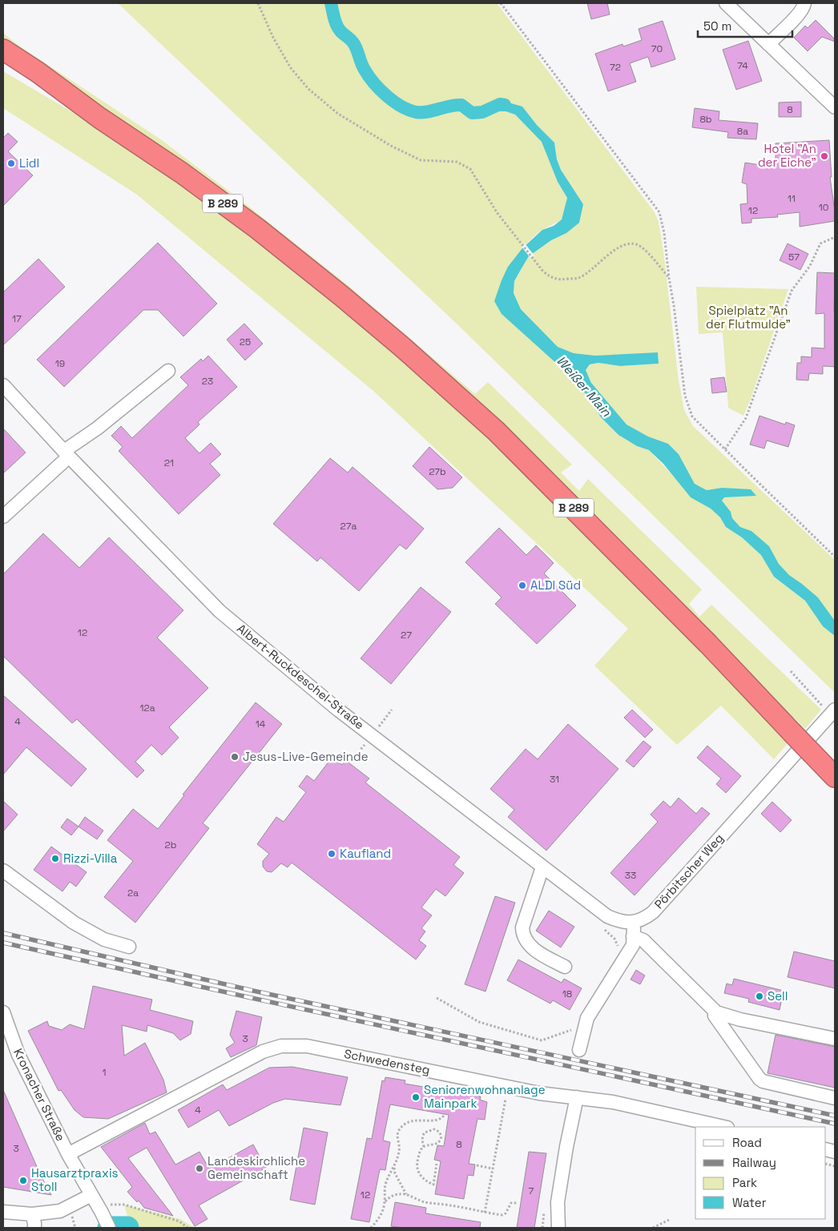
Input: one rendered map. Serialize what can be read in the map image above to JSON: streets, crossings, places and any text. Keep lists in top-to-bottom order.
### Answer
{
  "streets": {
    "highway": ["B 289"],
    "street": [
      "Albert-Ruckdeschel-Straße",
      "Pörbitscher Weg",
      "Schwedensteg",
      "Kronacher Straße"
    ]
  },
  "crossings": [
    ["Albert-Ruckdeschel-Straße", "Pörbitscher Weg"],
    ["Schwedensteg", "Kronacher Straße"]
  ],
  "water": ["Weißer Main"],
  "parks": ["Spielplatz \"An der Flutmulde\""],
  "places": [
    "Hotel \"An der Eiche\"",
    "Lidl",
    "ALDI Süd",
    "Jesus-Live-Gemeinde",
    "Kaufland",
    "Rizzi-Villa",
    "Sell",
    "Seniorenwohnanlage Mainpark",
    "Landeskirchliche Gemeinschaft",
    "Hausarztpraxis Stoll"
  ],
  "house_numbers": [
    "70",
    "74",
    "72",
    "8",
    "8b",
    "8a",
    "11",
    "10",
    "12",
    "57",
    "17",
    "25",
    "19",
    "23",
    "21",
    "27b",
    "27a",
    "12",
    "27",
    "12a",
    "4",
    "14",
    "31",
    "2b",
    "33",
    "2a",
    "18",
    "3",
    "1",
    "4",
    "8",
    "3",
    "7",
    "12"
  ],
  "legend": [
    "Road",
    "Railway",
    "Park",
    "Water"
  ],
  "scale_bar": "50 m"
}
